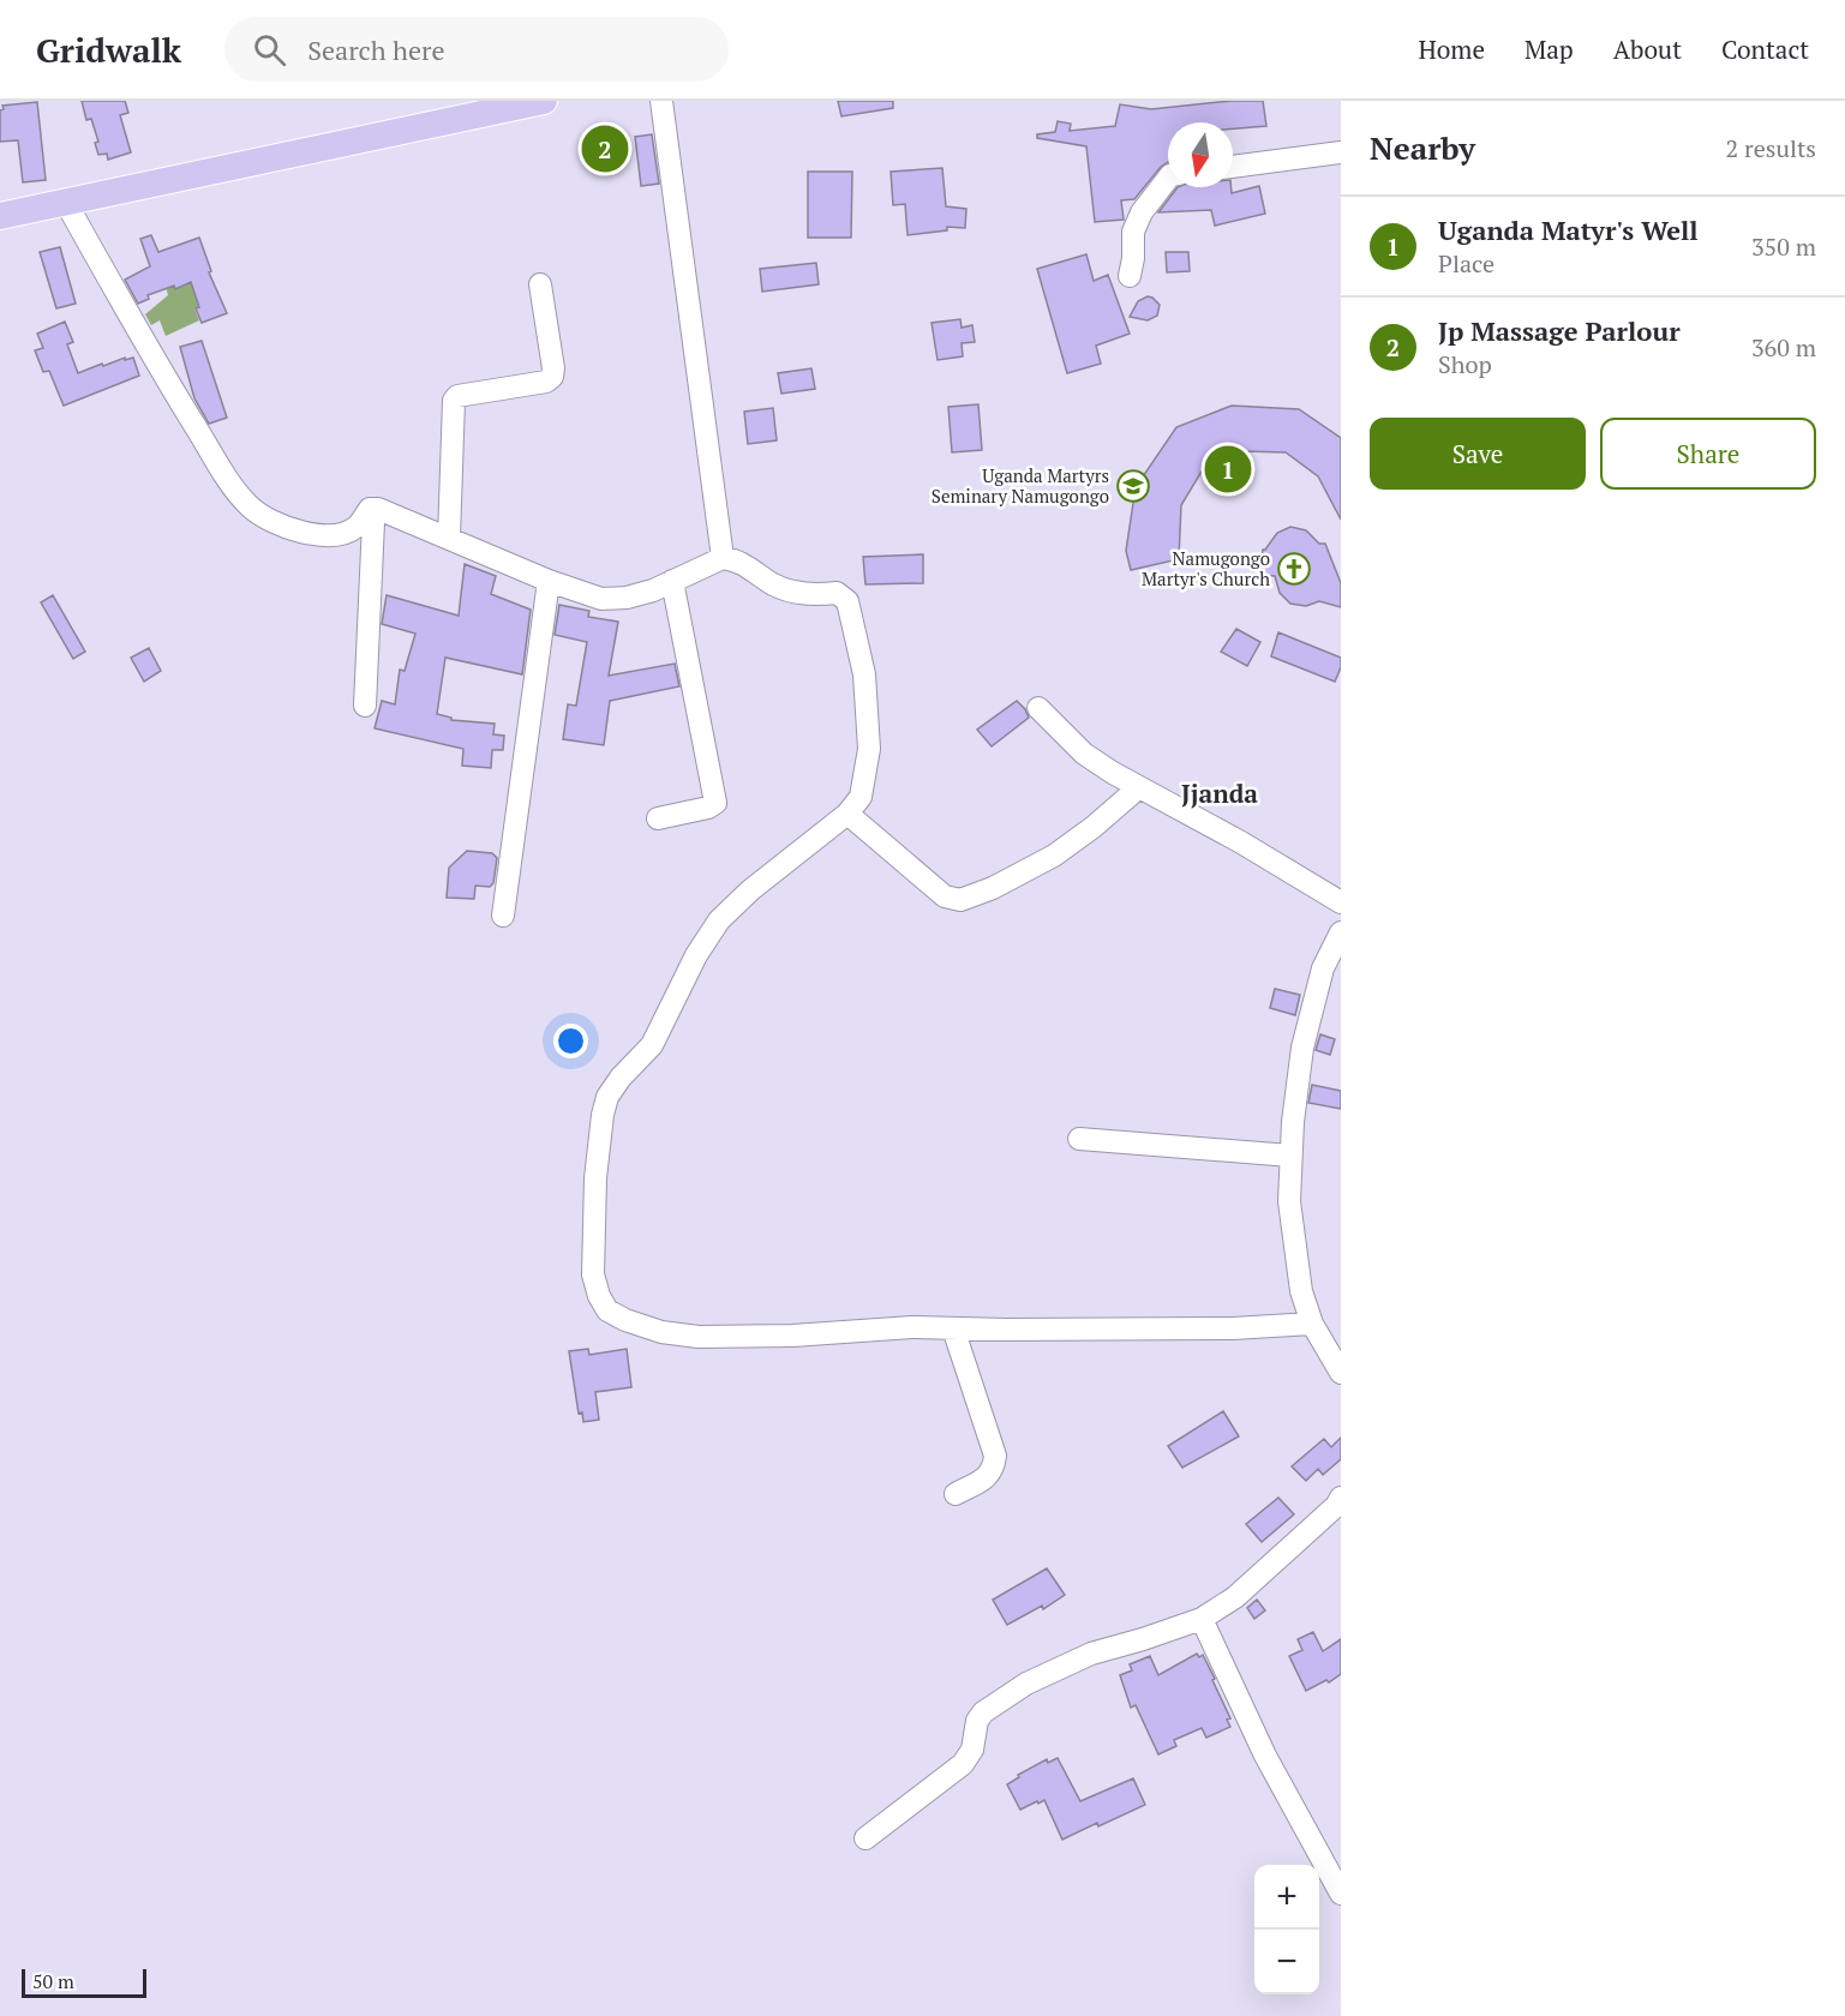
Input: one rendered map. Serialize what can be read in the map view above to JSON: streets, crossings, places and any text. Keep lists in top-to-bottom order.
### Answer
{
  "districts": ["Jjanda"],
  "places": {
    "school or university": ["Uganda Martyrs Seminary Namugongo"],
    "church": ["Namugongo Martyr's Church"]
  },
  "scale_bar": "50 m",
  "north": "bottom",
  "page": {
    "header": "Gridwalk",
    "search": "Search here",
    "nav": [
      "Home",
      "Map",
      "About",
      "Contact"
    ],
    "heading": ["Nearby", "2 results"],
    "pins": ["2", "1"],
    "list": [
      {
        "mark": "1",
        "name": "Uganda Matyr's Well",
        "note": "Place",
        "value": "350 m"
      },
      {
        "mark": "2",
        "name": "Jp Massage Parlour",
        "note": "Shop",
        "value": "360 m"
      }
    ],
    "buttons": ["Save", "Share"],
    "map_buttons": ["+", "−"],
    "scale": "50 m"
  }
}
